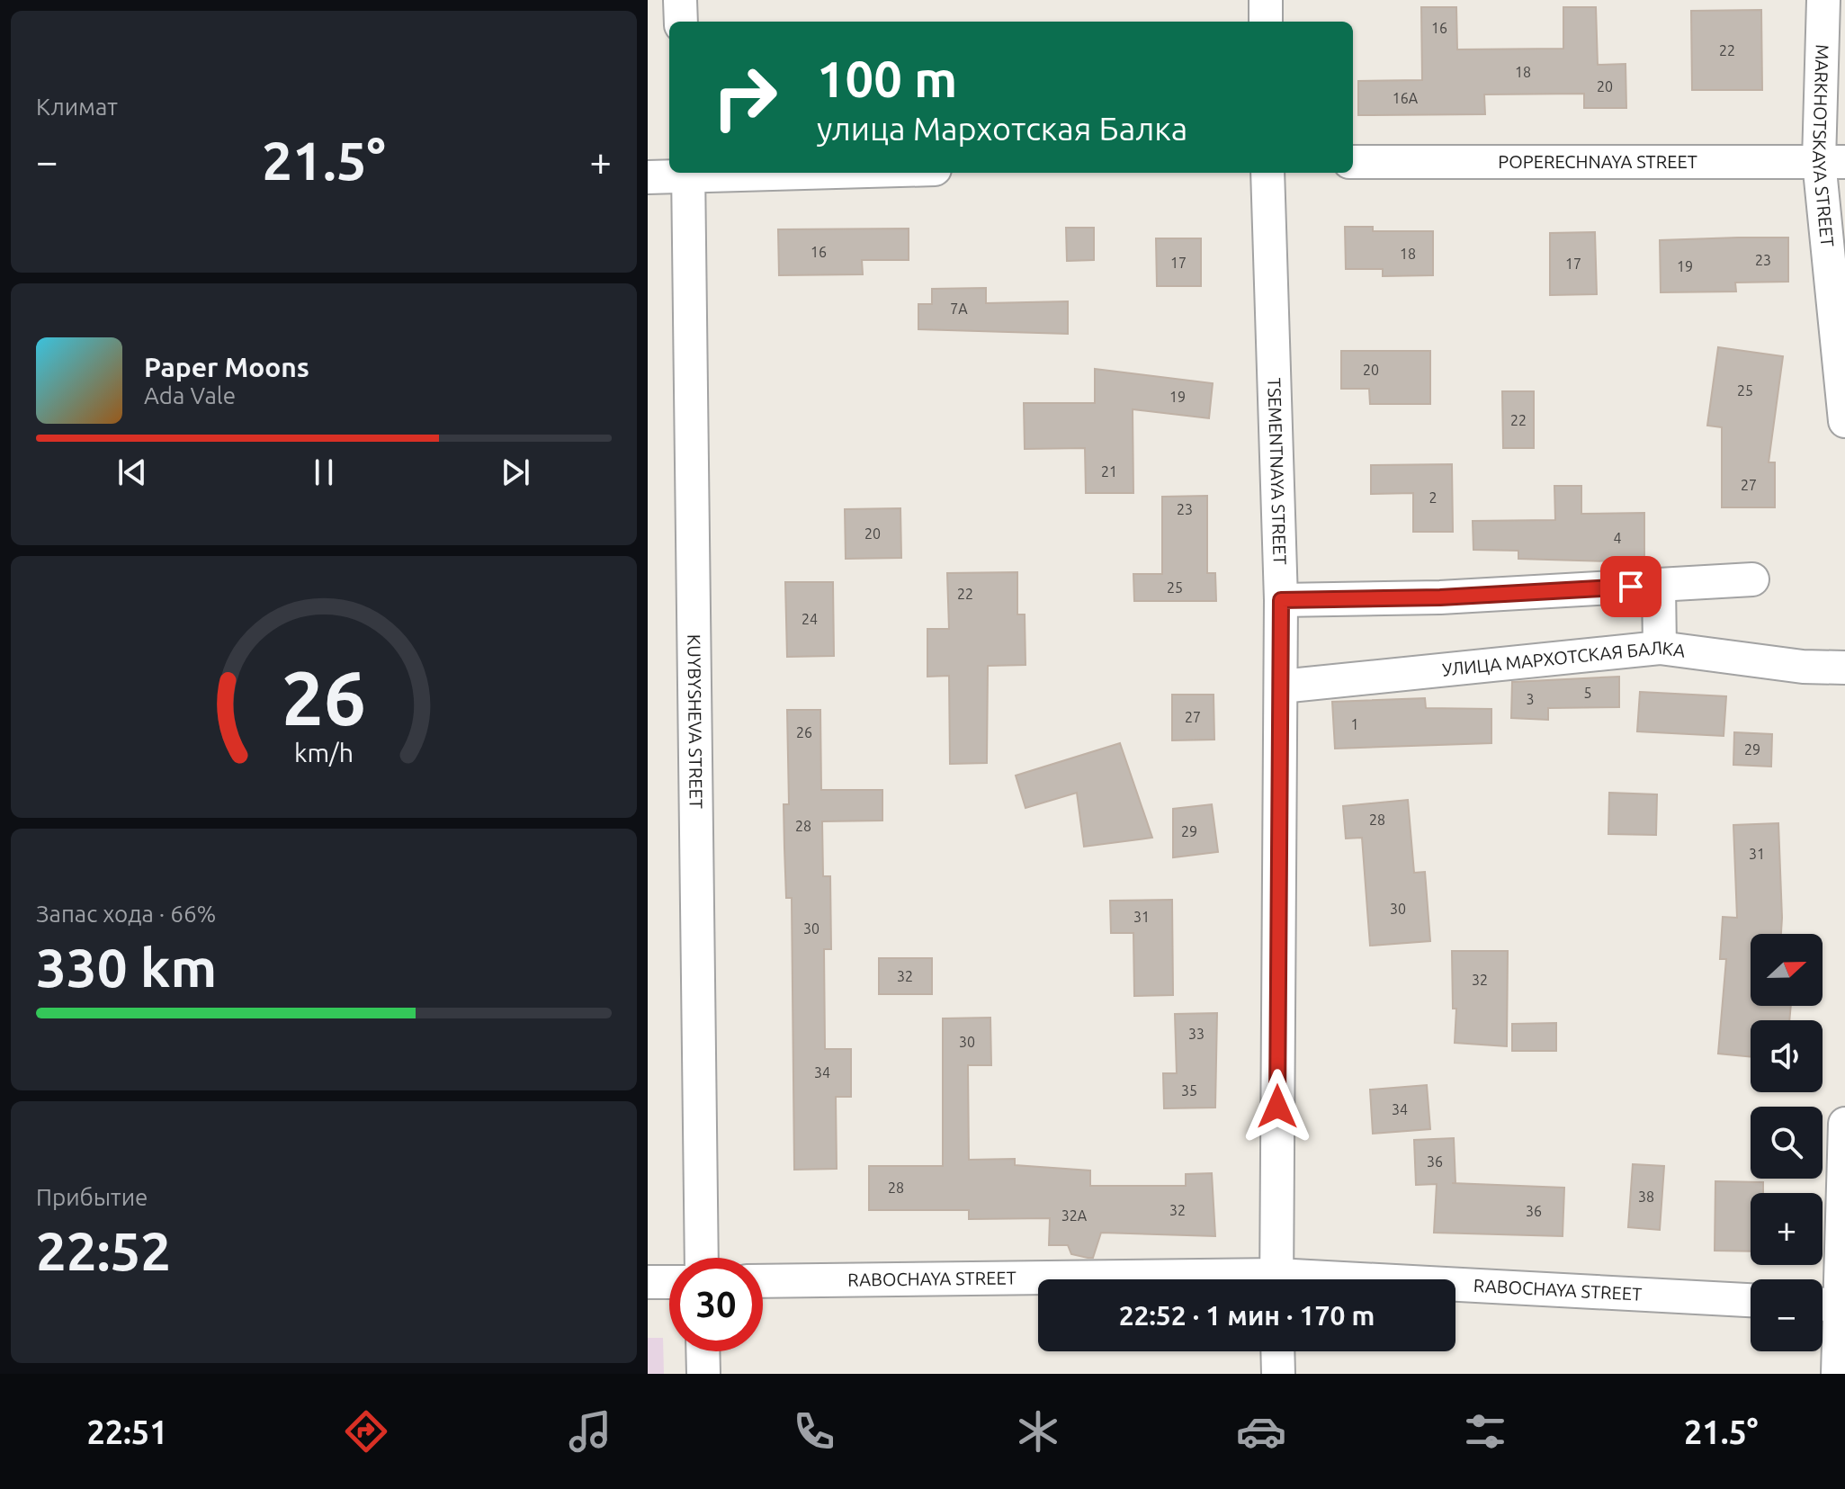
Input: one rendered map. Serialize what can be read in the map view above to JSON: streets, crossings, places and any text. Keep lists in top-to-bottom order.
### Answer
{
  "streets": {
    "street": [
      "MARKHOTSKAYA STREET",
      "POPERECHNAYA STREET",
      "TSEMENTNAYA STREET",
      "УЛИЦА МАРХОТСКАЯ БАЛКА",
      "KUYBYSHEVA STREET",
      "RABOCHAYA STREET"
    ]
  },
  "crossings": [
    ["MARKHOTSKAYA STREET", "POPERECHNAYA STREET"],
    ["TSEMENTNAYA STREET", "УЛИЦА МАРХОТСКАЯ БАЛКА"]
  ],
  "house_numbers": [
    "16",
    "22",
    "18",
    "20",
    "16А",
    "16",
    "18",
    "23",
    "17",
    "17",
    "19",
    "7А",
    "20",
    "25",
    "19",
    "22",
    "21",
    "27",
    "2",
    "23",
    "20",
    "4",
    "25",
    "22",
    "24",
    "5",
    "3",
    "27",
    "1",
    "26",
    "29",
    "28",
    "28",
    "29",
    "31",
    "30",
    "31",
    "30",
    "32",
    "32",
    "33",
    "30",
    "34",
    "35",
    "34",
    "36",
    "28",
    "38",
    "32",
    "36",
    "32А"
  ],
  "north": "right",
  "page": {
    "tile": [
      "Климат",
      ["Запас хода · 66%", "330 km"],
      ["Прибытие", "22:52"]
    ],
    "turn": ["100 m", "улица Мархотская Балка"],
    "heat": ["−", "21.5°", "+"],
    "song": ["Paper Moons", "Ada Vale"],
    "map_buttons": ["+", "−"],
    "limit": "30",
    "trip": "22:52 · 1 мин · 170 m",
    "tabs": ["22:51", "21.5°"],
    "gauge": ["26", "km/h"]
  }
}
